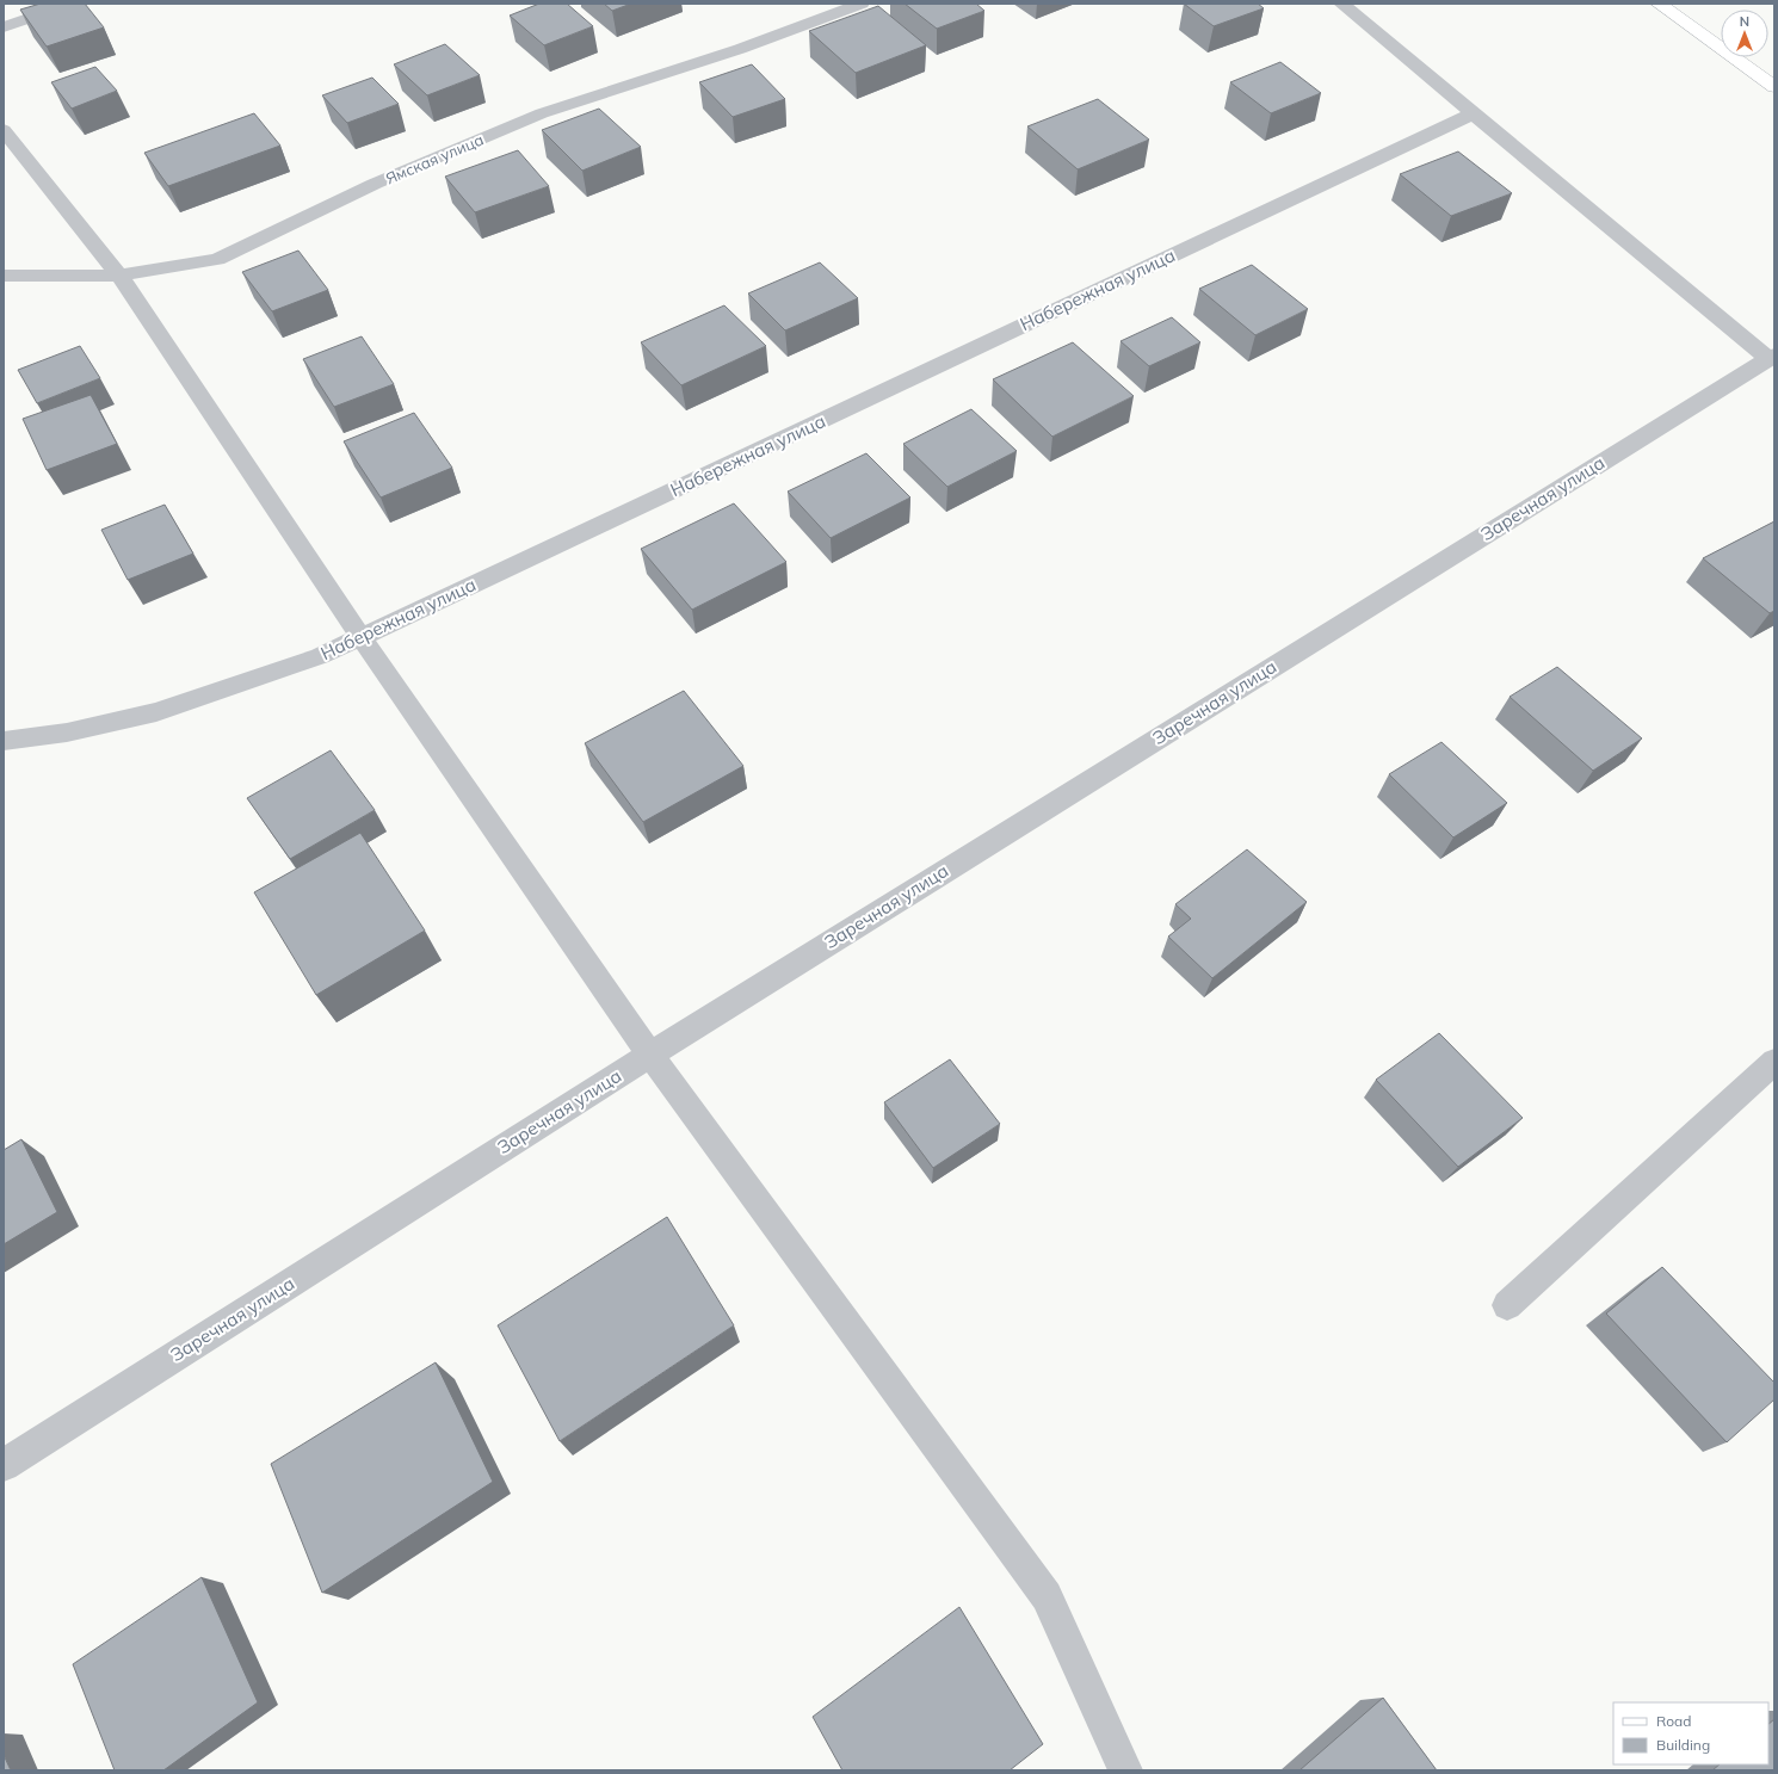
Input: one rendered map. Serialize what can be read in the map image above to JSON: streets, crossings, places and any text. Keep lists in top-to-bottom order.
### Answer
{
  "streets": {
    "street": ["Ямская улица", "Набережная улица", "Заречная улица"]
  },
  "legend": ["Road", "Building"],
  "north": "top"
}
